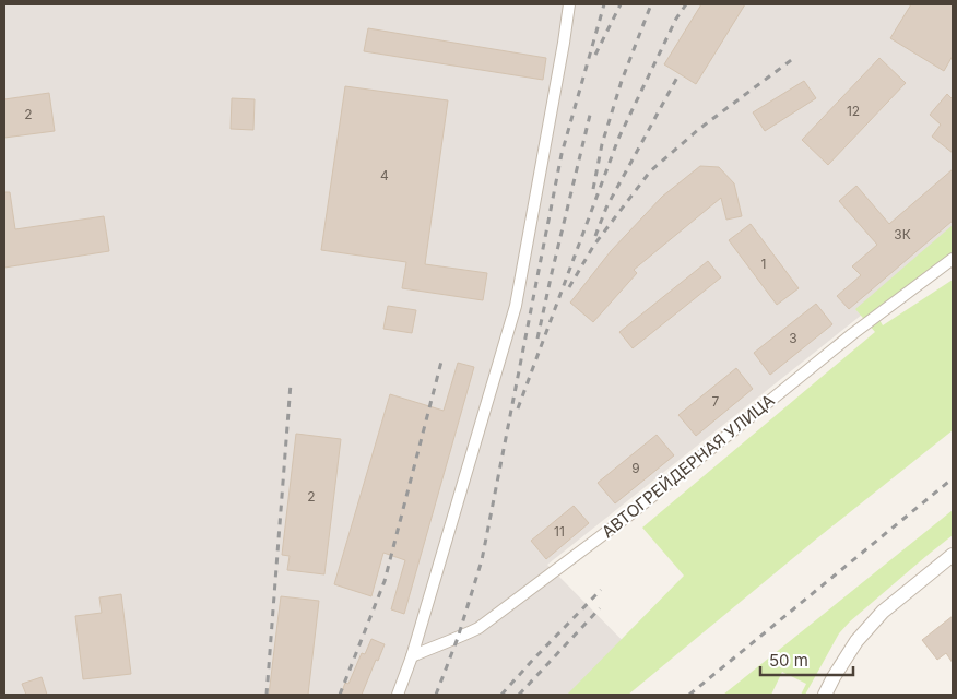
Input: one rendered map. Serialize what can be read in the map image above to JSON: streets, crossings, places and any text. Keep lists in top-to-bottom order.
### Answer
{
  "streets": {
    "street": ["АВТОГРЕЙДЕРНАЯ УЛИЦА"]
  },
  "house_numbers": [
    "12",
    "2",
    "4",
    "3К",
    "1",
    "3",
    "7",
    "9",
    "2",
    "11"
  ],
  "scale_bar": "50 m"
}
